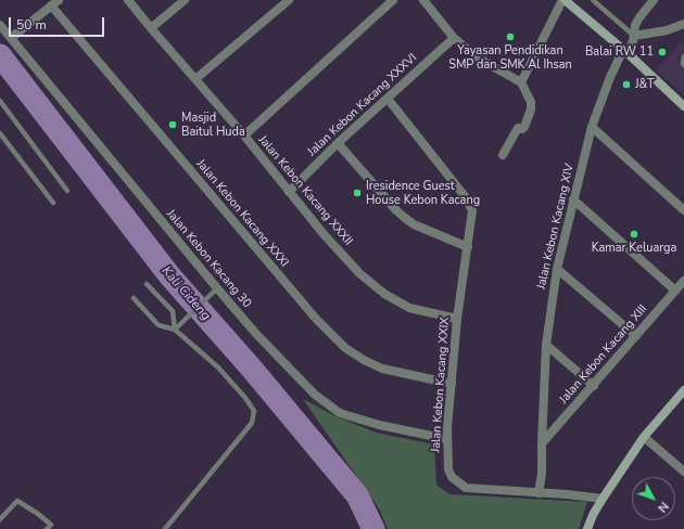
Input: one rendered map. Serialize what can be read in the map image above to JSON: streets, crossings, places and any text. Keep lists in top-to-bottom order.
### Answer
{
  "streets": {
    "street": [
      "Jalan Kebon Kacang XXXVI",
      "Jalan Kebon Kacang XXXII",
      "Jalan Kebon Kacang XXXI",
      "Jalan Kebon Kacang XIV",
      "Jalan Kebon Kacang 30",
      "Jalan Kebon Kacang XIII",
      "Jalan Kebon Kacang XXIX"
    ]
  },
  "crossings": [
    ["Jalan Kebon Kacang XXXVI", "Jalan Kebon Kacang XXXII"],
    ["Jalan Kebon Kacang XXXVI", "Jalan Kebon Kacang XXIX"],
    ["Jalan Kebon Kacang XXXII", "Jalan Kebon Kacang XXIX"],
    ["Jalan Kebon Kacang XXXI", "Jalan Kebon Kacang XXIX"],
    ["Jalan Kebon Kacang XIV", "Jalan Kebon Kacang XIII"],
    ["Jalan Kebon Kacang XIV", "Jalan Kebon Kacang XXIX"],
    ["Jalan Kebon Kacang 30", "Jalan Kebon Kacang XXIX"]
  ],
  "water": ["Kali Cideng"],
  "places": [
    "Yayasan Pendidikan SMP dan SMK Al Ihsan",
    "Balai RW 11",
    "J&T",
    "Masjid Baitul Huda",
    "Iresidence Guest House Kebon Kacang",
    "Kamar Keluarga"
  ],
  "scale_bar": "50 m",
  "north": "bottom right"
}
